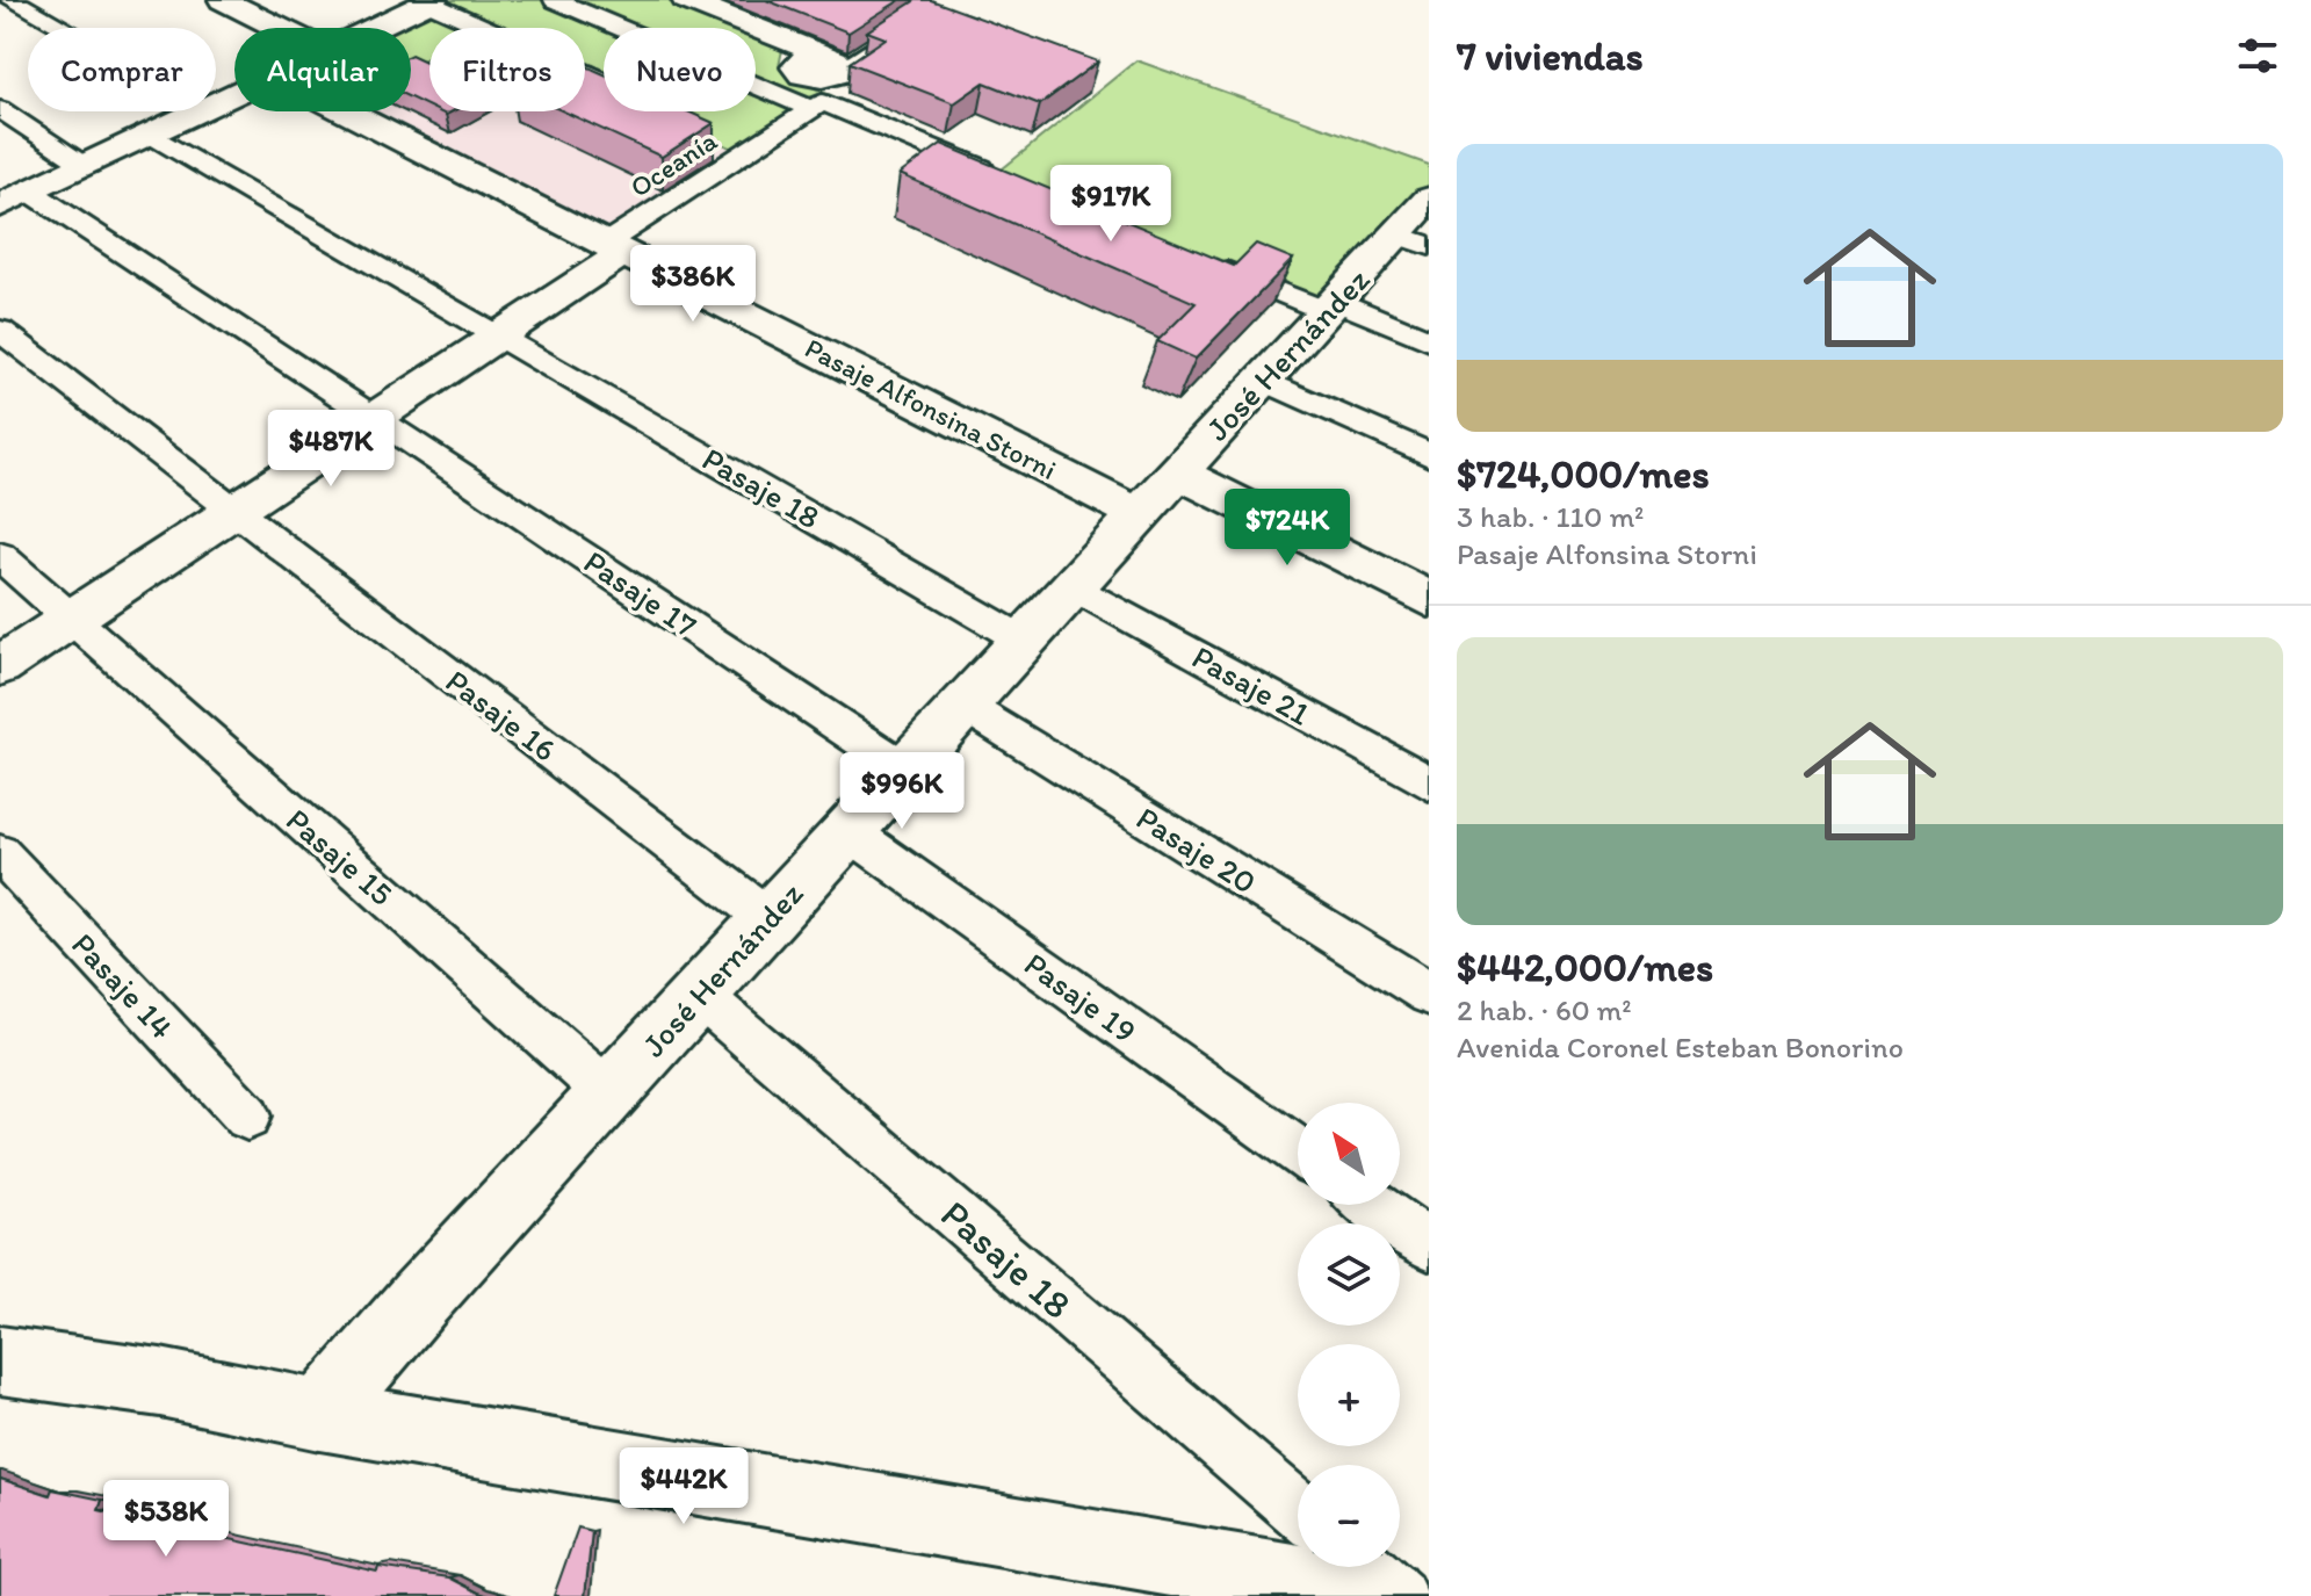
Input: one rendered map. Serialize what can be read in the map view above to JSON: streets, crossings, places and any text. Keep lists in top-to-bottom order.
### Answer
{
  "streets": {
    "street": [
      "Oceanía",
      "José Hernández",
      "Pasaje Alfonsina Storni",
      "Pasaje 18",
      "Pasaje 17",
      "Pasaje 21",
      "Pasaje 16",
      "Pasaje 20",
      "Pasaje 15",
      "Pasaje 14",
      "Pasaje 19"
    ]
  },
  "crossings": [
    ["Oceanía", "Pasaje Alfonsina Storni"],
    ["José Hernández", "Pasaje Alfonsina Storni"],
    ["José Hernández", "Pasaje 18"],
    ["José Hernández", "Pasaje 17"],
    ["José Hernández", "Pasaje 21"],
    ["José Hernández", "Pasaje 16"],
    ["José Hernández", "Pasaje 20"],
    ["José Hernández", "Pasaje 15"],
    ["José Hernández", "Pasaje 19"]
  ],
  "north": "top left",
  "page": {
    "heading": "7 viviendas",
    "chip": [
      "Comprar",
      "Alquilar",
      "Filtros",
      "Nuevo"
    ],
    "list": [
      {
        "name": "$724,000/mes",
        "note": "3 hab. · 110 m² · Pasaje Alfonsina Storni"
      },
      {
        "name": "$442,000/mes",
        "note": "2 hab. · 60 m² · Avenida Coronel Esteban Bonorino"
      }
    ],
    "price": [
      "$917K",
      "$386K",
      "$487K",
      "$724K",
      "$996K",
      "$442K",
      "$538K"
    ],
    "map_buttons": ["+", "−"]
  }
}
